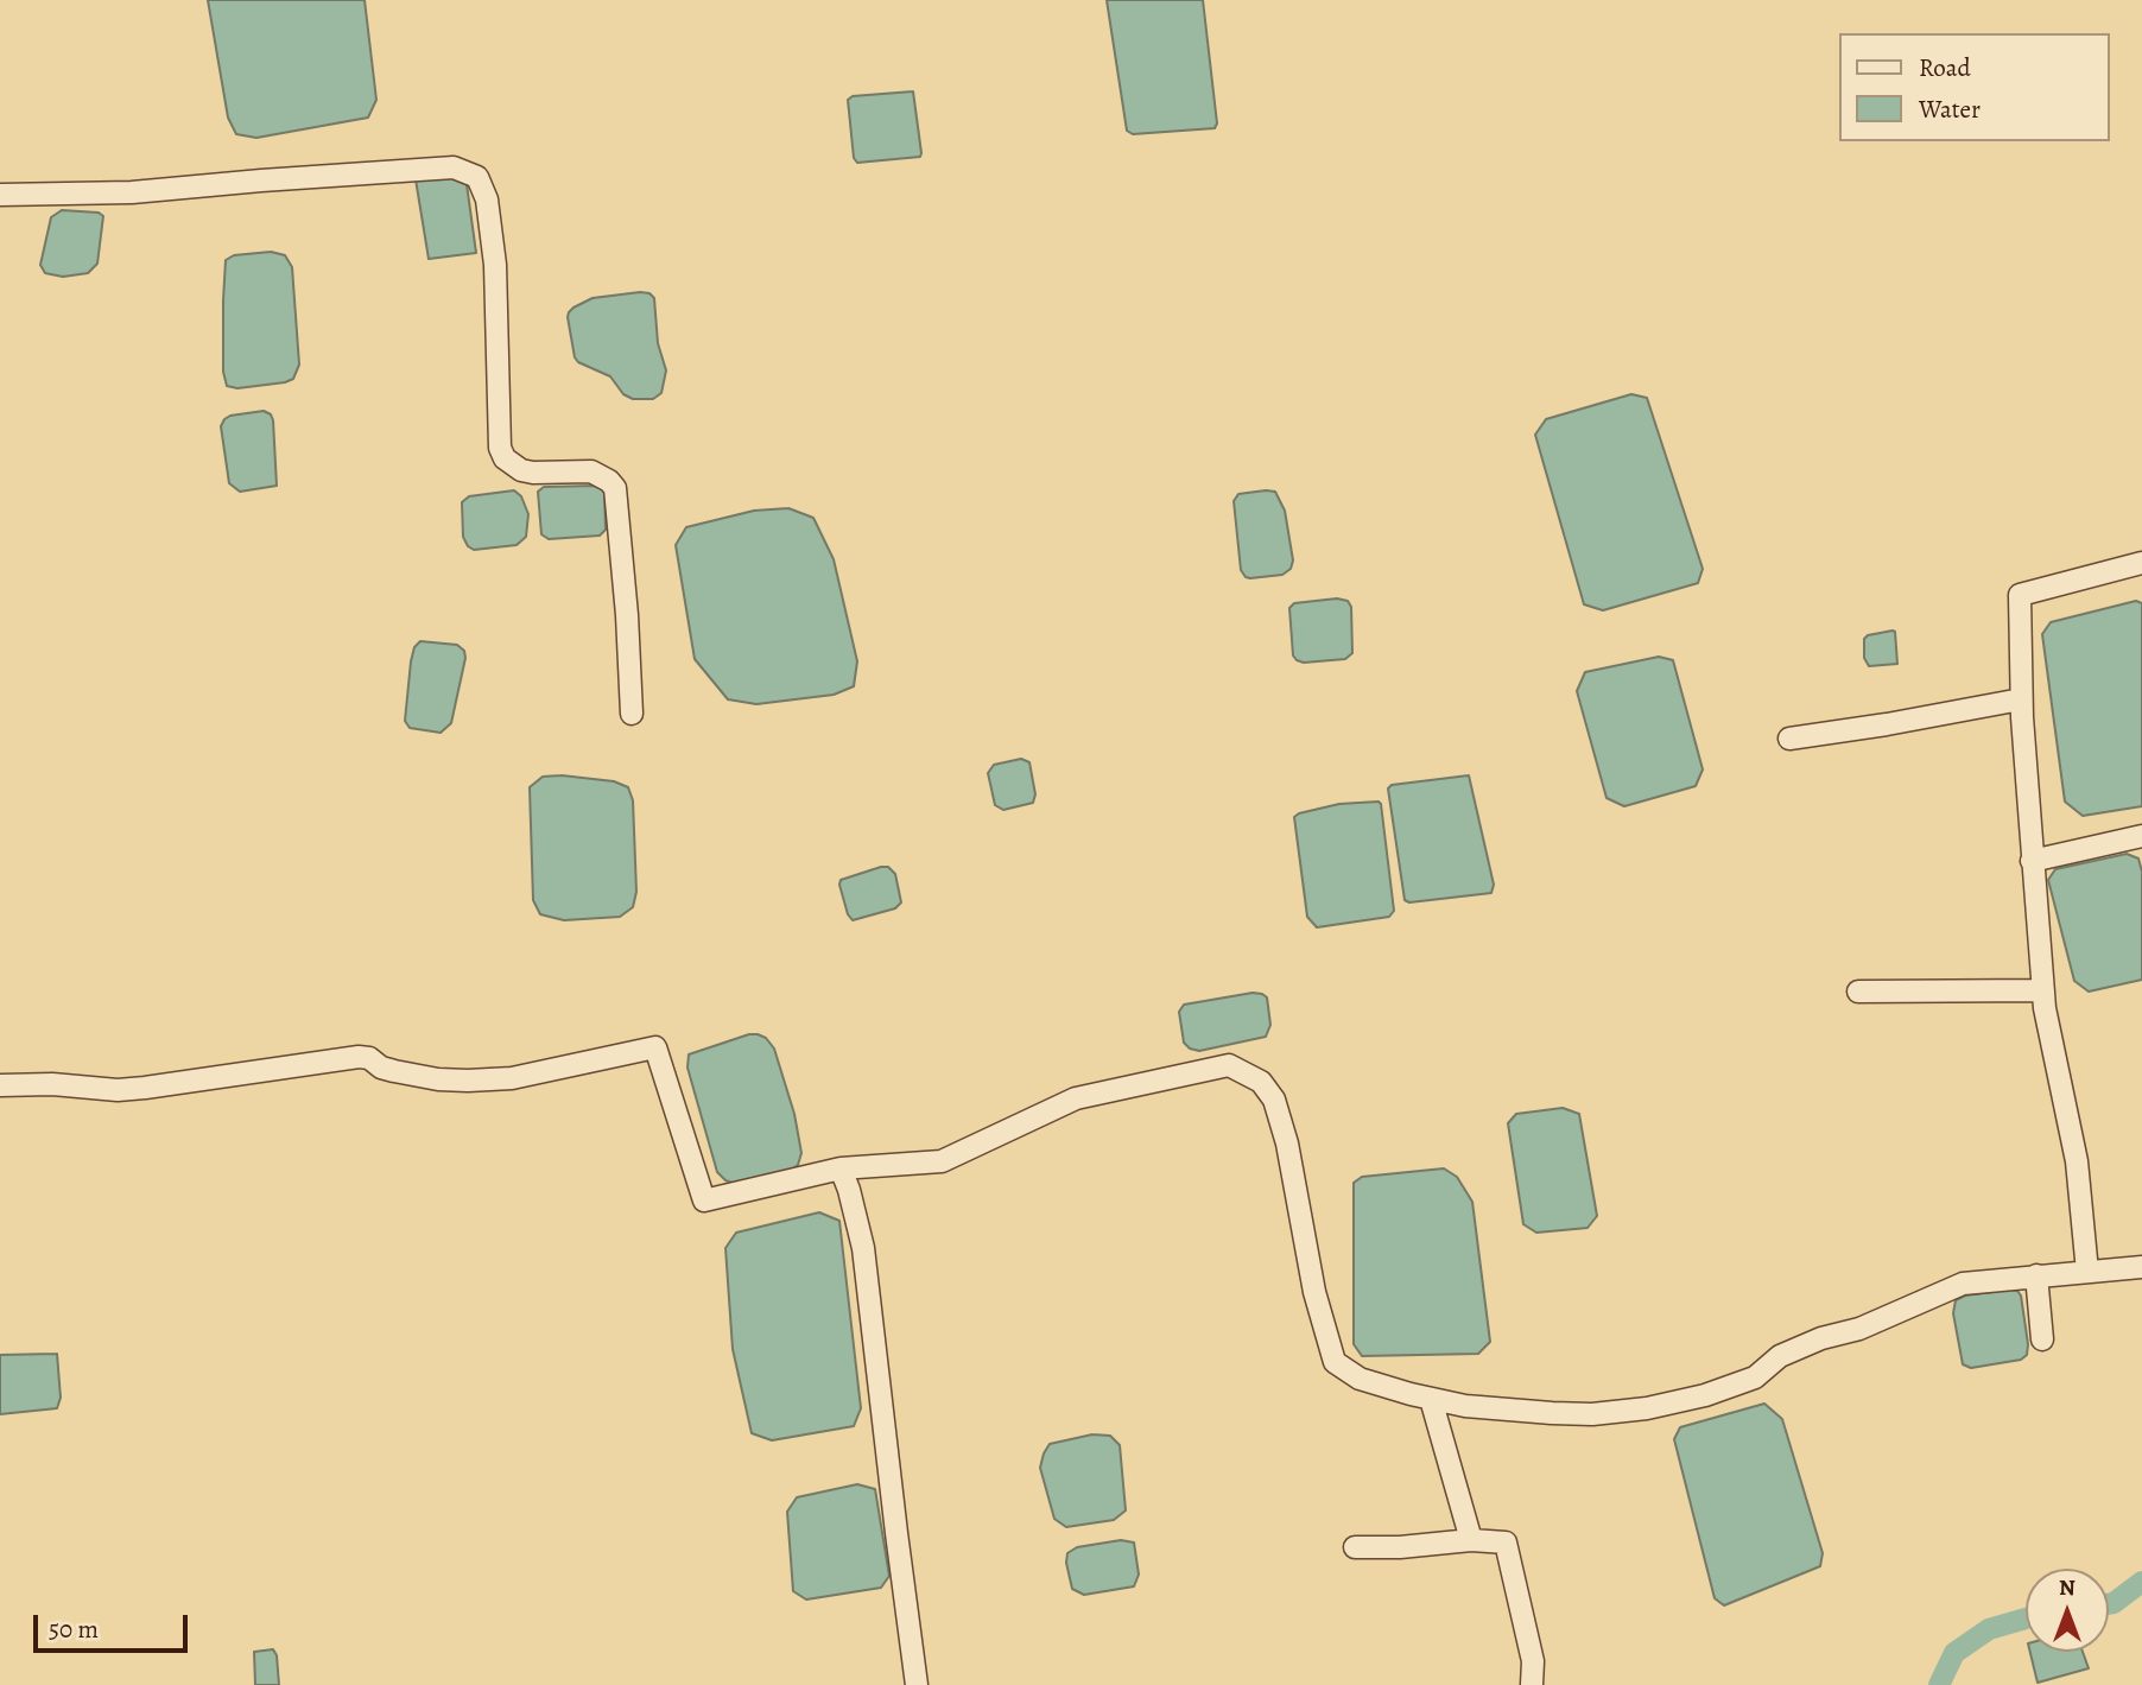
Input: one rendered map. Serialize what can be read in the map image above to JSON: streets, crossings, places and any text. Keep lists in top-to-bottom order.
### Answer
{
  "legend": ["Road", "Water"],
  "scale_bar": "50 m",
  "north": "top"
}
